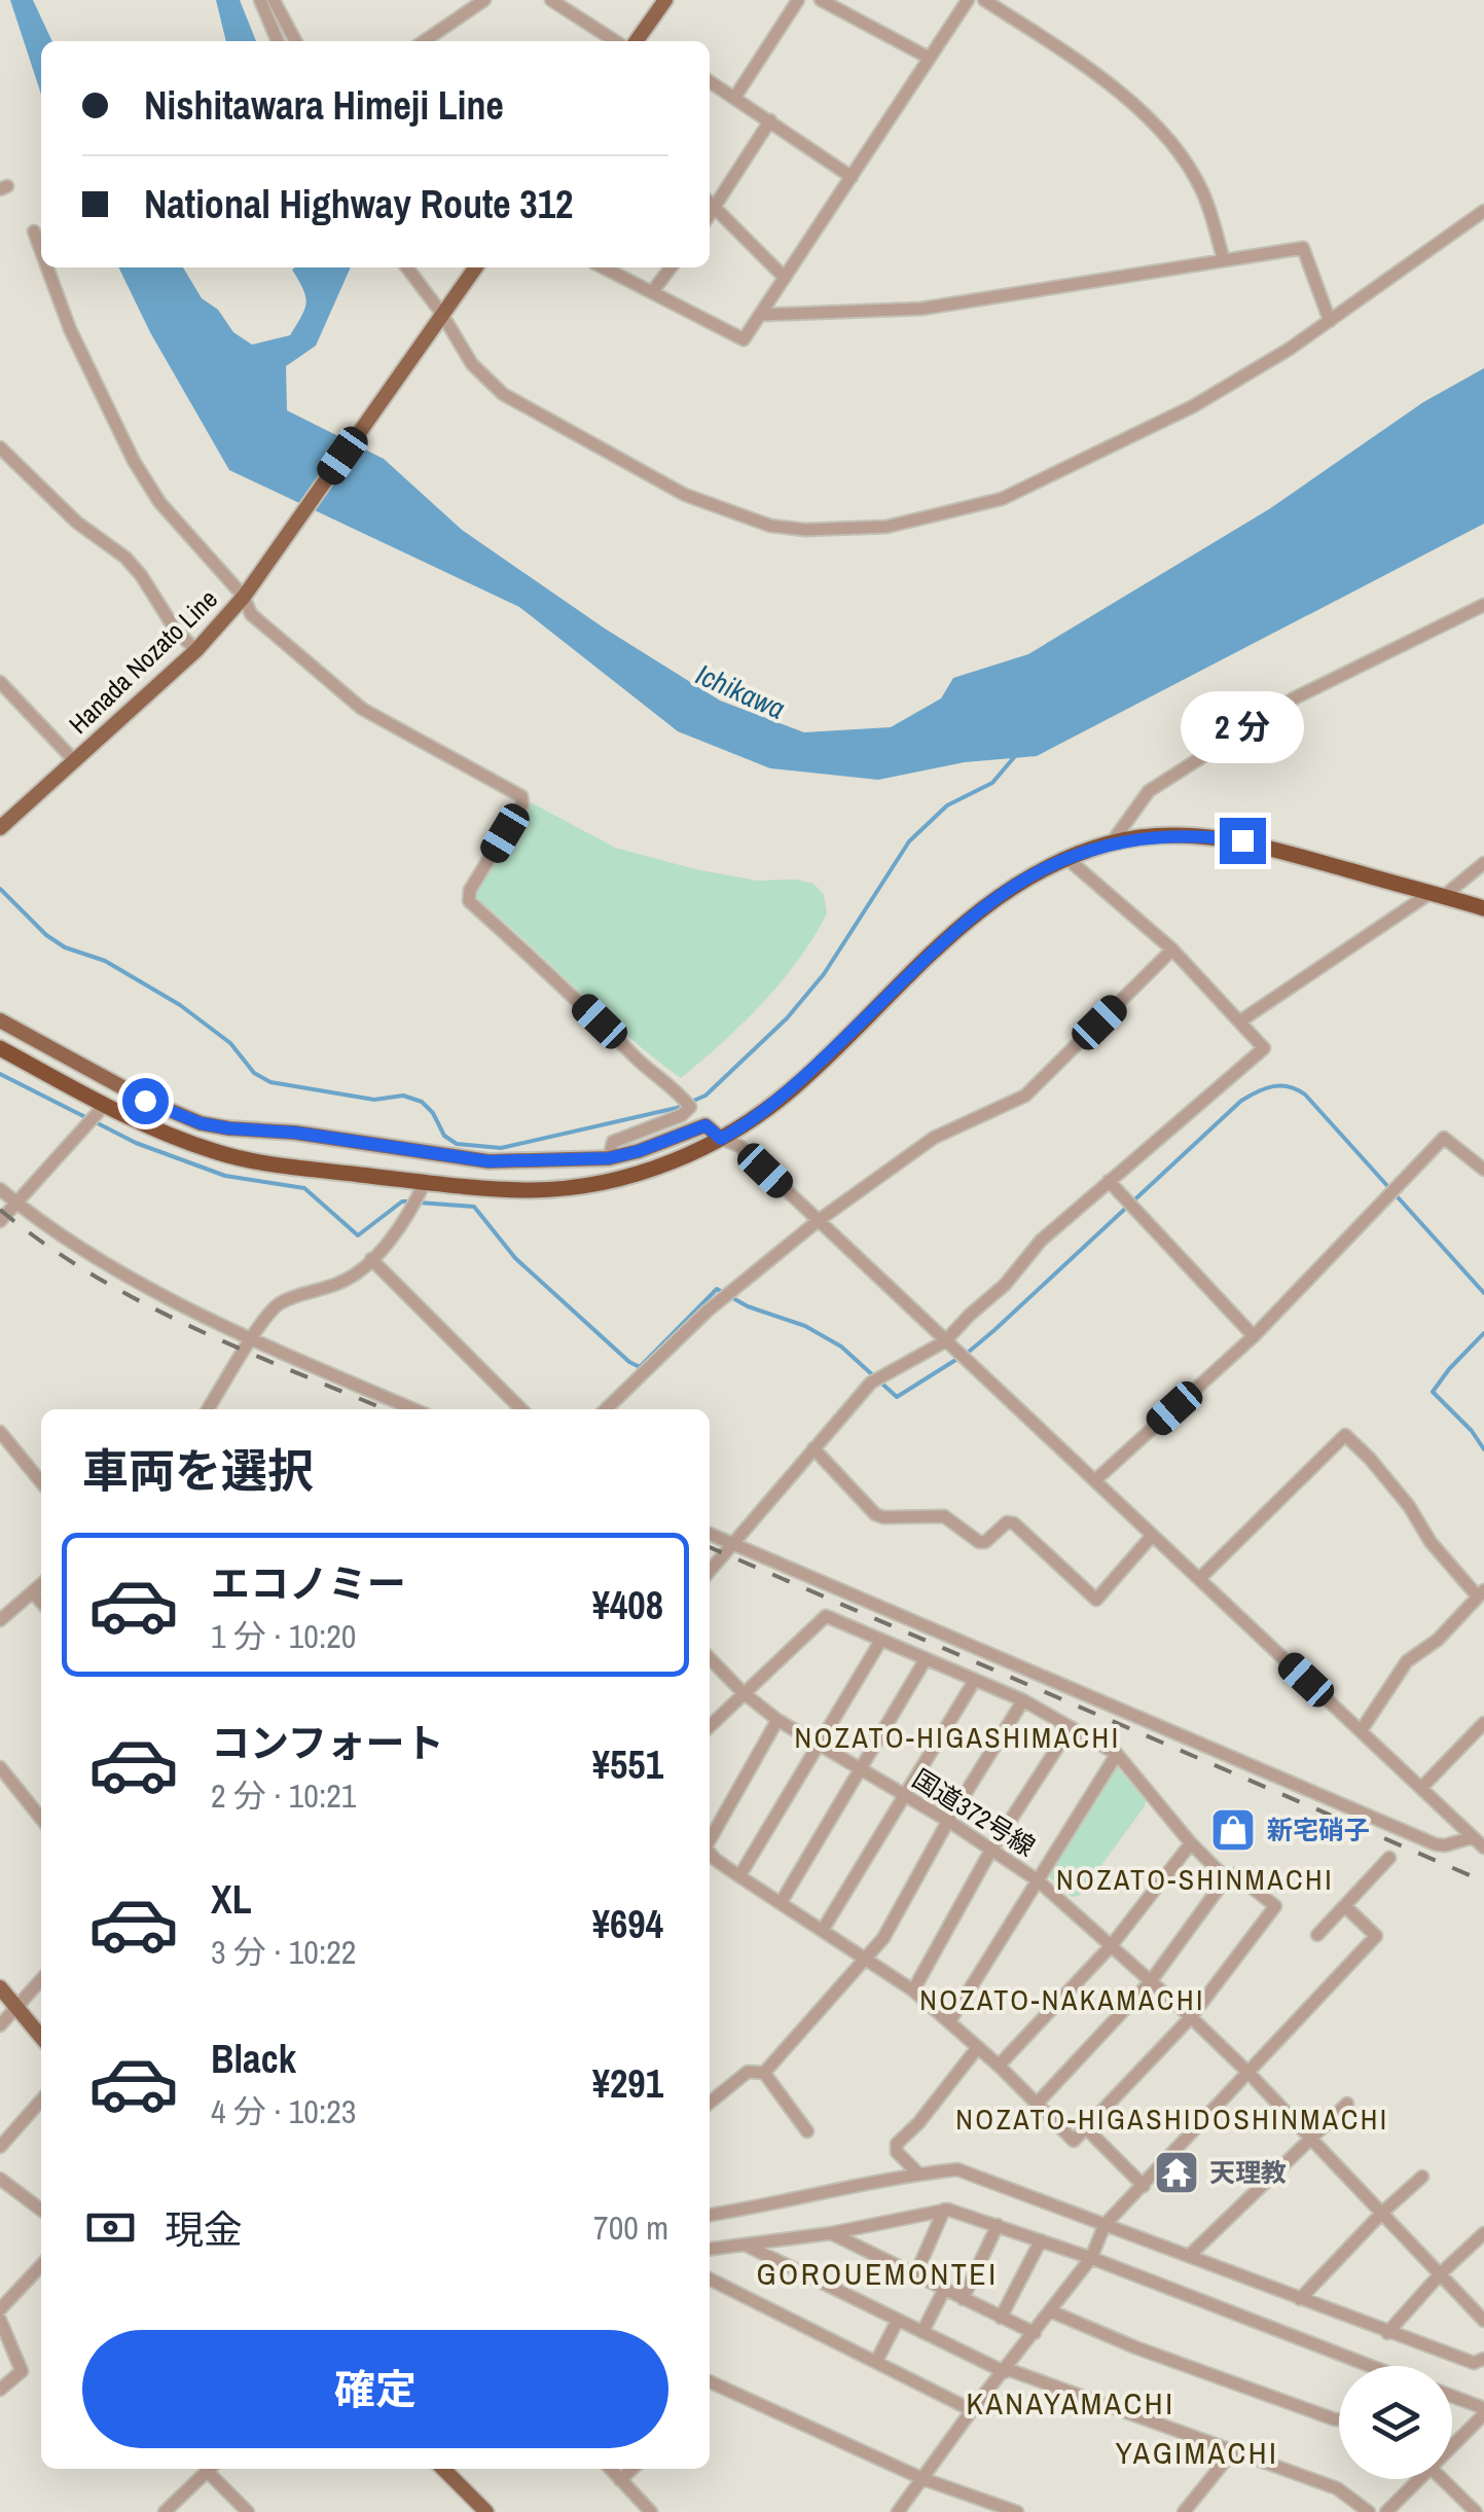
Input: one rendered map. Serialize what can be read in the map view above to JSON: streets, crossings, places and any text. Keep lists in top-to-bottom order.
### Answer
{
  "streets": {
    "main road": ["Hanada Nozato Line"],
    "street": ["国道372号線"]
  },
  "districts": [
    "NOZATO-HIGASHIMACHI",
    "NOZATO-SHINMACHI",
    "NOZATO-NAKAMACHI",
    "NOZATO-HIGASHIDOSHINMACHI",
    "GOROUEMONTEI",
    "KANAYAMACHI",
    "YAGIMACHI"
  ],
  "water": ["Ichikawa"],
  "places": {
    "shop": ["新宅硝子"],
    "temple": ["天理教"]
  },
  "page": {
    "banner": ["Nishitawara Himeji Line", "National Highway Route 312"],
    "bubble": "2 分",
    "heading": "車両を選択",
    "list": [
      {
        "name": "エコノミー",
        "note": "1 分 · 10:20",
        "value": "¥408"
      },
      {
        "name": "コンフォート",
        "note": "2 分 · 10:21",
        "value": "¥551"
      },
      {
        "name": "XL",
        "note": "3 分 · 10:22",
        "value": "¥694"
      },
      {
        "name": "Black",
        "note": "4 分 · 10:23",
        "value": "¥291"
      }
    ],
    "pay": ["現金", "700 m"],
    "buttons": "確定"
  }
}
